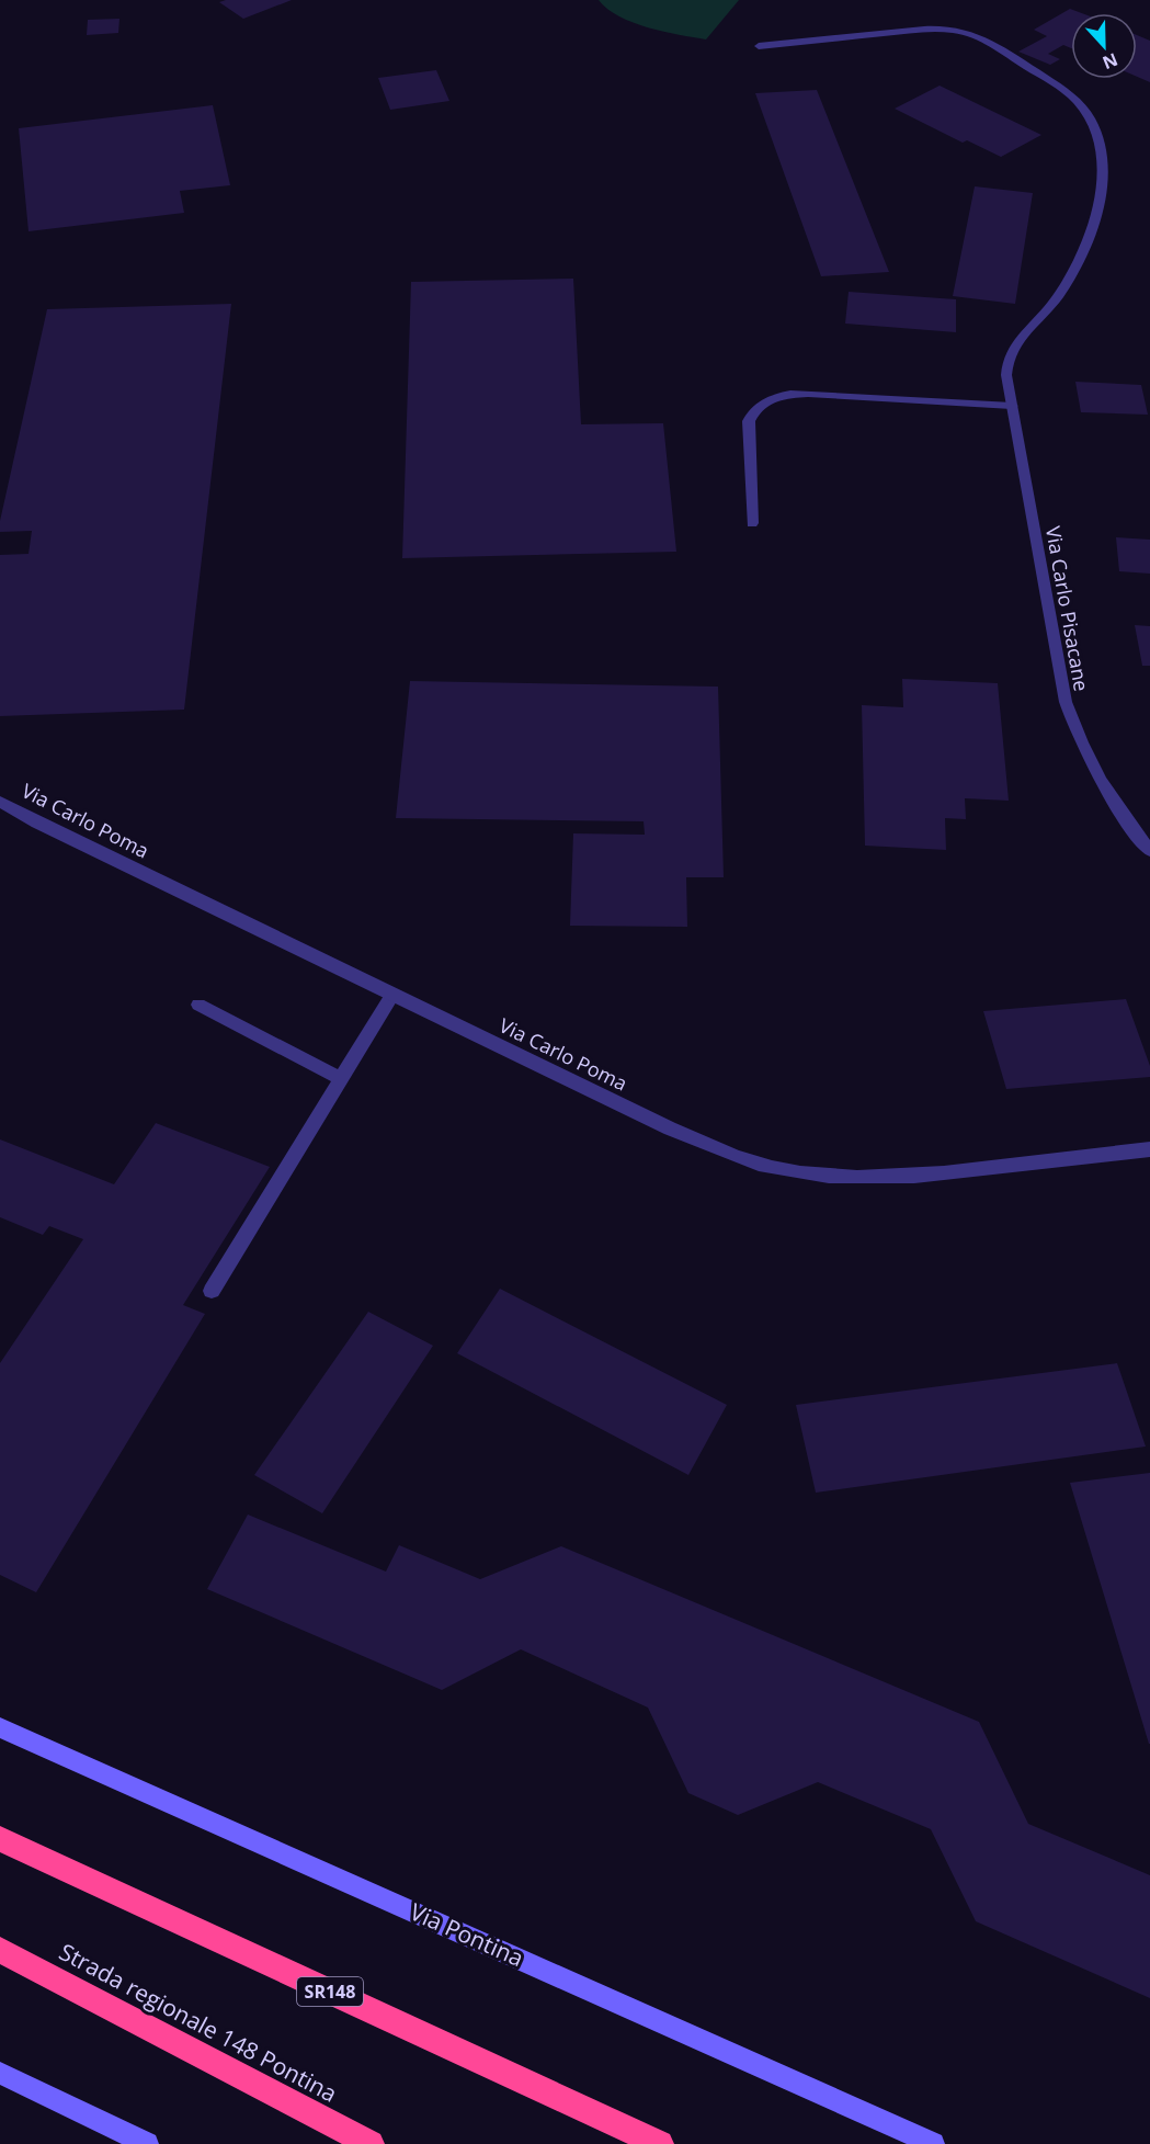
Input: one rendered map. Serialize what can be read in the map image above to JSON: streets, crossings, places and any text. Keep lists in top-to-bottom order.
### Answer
{
  "streets": {
    "highway": ["SR148", "Strada regionale 148 Pontina"],
    "street": ["Via Carlo Pisacane", "Via Carlo Poma", "Via Pontina"]
  },
  "north": "bottom"
}
